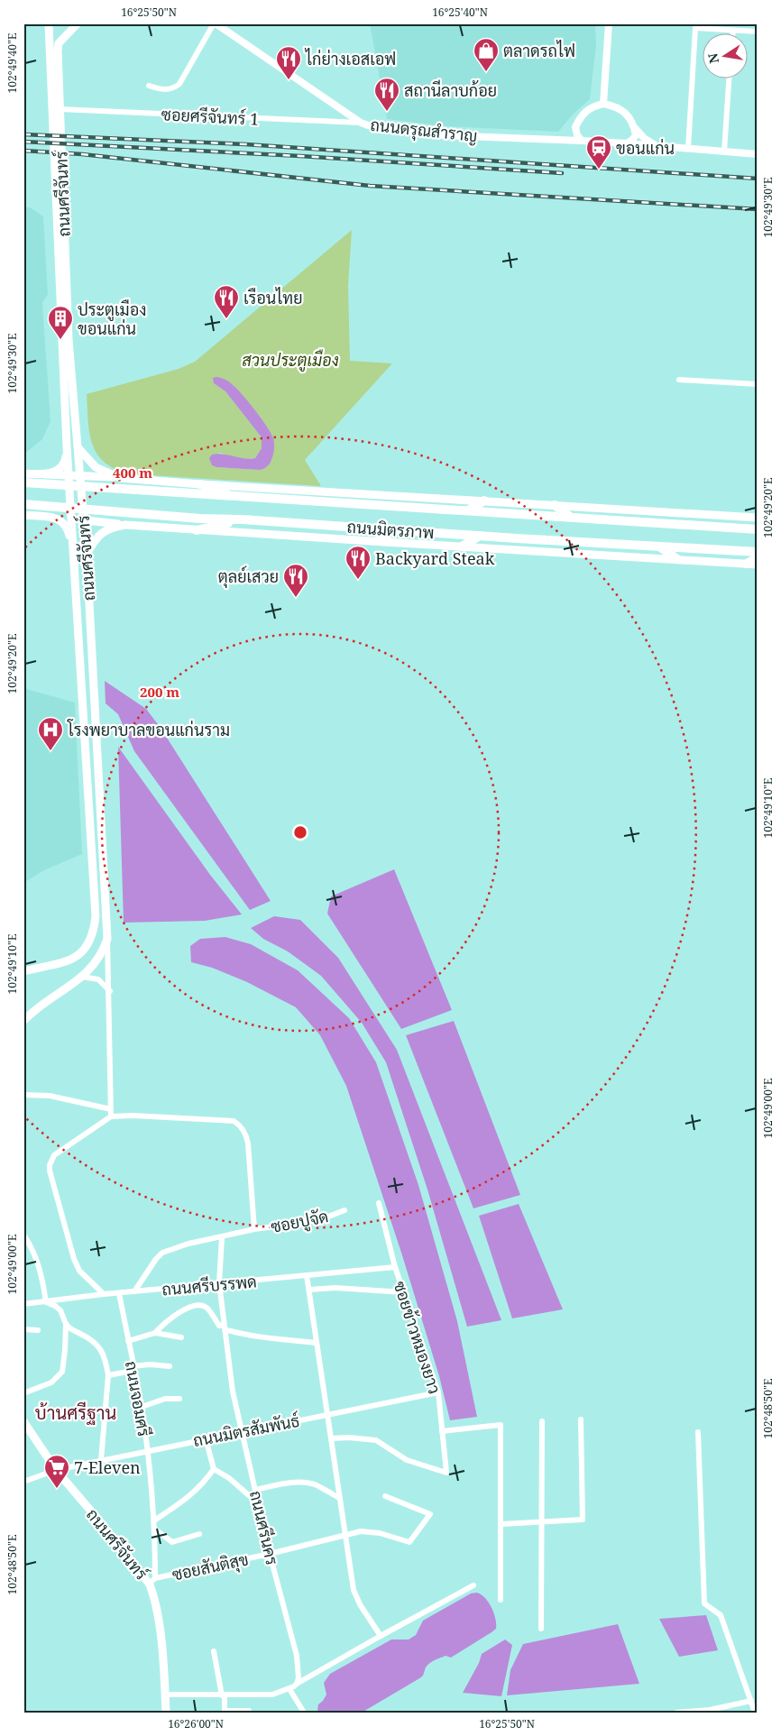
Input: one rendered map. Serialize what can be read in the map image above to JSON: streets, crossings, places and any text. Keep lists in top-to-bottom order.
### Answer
{
  "streets": {
    "main road": ["ถนนศรีจันทร์", "ถนนมิตรภาพ"],
    "street": [
      "ซอยศรีจันทร์ 1",
      "ถนนดรุณสำราญ",
      "ซอยปูจัด",
      "ถนนศรีบรรพด",
      "ซอยข้าวหมองยาว",
      "ถนนจอมศรี",
      "ถนนมิตรสัมพันธ์",
      "ถนนศรีนคร",
      "ซอยสันติสุข"
    ]
  },
  "crossings": [
    ["ซอยศรีจันทร์ 1", "ถนนดรุณสำราญ"],
    ["ซอยศรีจันทร์ 1", "ถนนศรีจันทร์"],
    ["ถนนศรีจันทร์", "ถนนมิตรภาพ"],
    ["ถนนศรีจันทร์", "ถนนจอมศรี"],
    ["ถนนศรีจันทร์", "ถนนมิตรสัมพันธ์"],
    ["ถนนศรีจันทร์", "ซอยสันติสุข"],
    ["ซอยปูจัด", "ถนนศรีบรรพด"],
    ["ซอยปูจัด", "ถนนศรีนคร"],
    ["ถนนศรีบรรพด", "ซอยข้าวหมองยาว"],
    ["ถนนศรีบรรพด", "ถนนจอมศรี"],
    ["ถนนศรีบรรพด", "ถนนศรีนคร"],
    ["ซอยข้าวหมองยาว", "ถนนมิตรสัมพันธ์"],
    ["ถนนจอมศรี", "ถนนมิตรสัมพันธ์"],
    ["ถนนจอมศรี", "ซอยสันติสุข"],
    ["ถนนมิตรสัมพันธ์", "ถนนศรีนคร"],
    ["ถนนศรีนคร", "ซอยสันติสุข"]
  ],
  "districts": ["บ้านศรีฐาน"],
  "parks": ["สวนประตูเมือง"],
  "places": {
    "shop": ["ตลาดรถไฟ"],
    "restaurant": [
      "ไก่ย่างเอสเอฟ",
      "สถานีลาบก้อย",
      "เรือนไทย",
      "Backyard Steak",
      "ตุลย์เสวย"
    ],
    "station": ["ขอนแก่น"],
    "building": ["ประตูเมือง ขอนแก่น"],
    "hospital": ["โรงพยาบาลขอนแก่นราม"],
    "supermarket": ["7-Eleven"]
  },
  "north": "left",
  "coordinates": [
    "16°25'50\"N",
    "16°25'40\"N",
    "102°49'40\"E",
    "102°49'30\"E",
    "102°49'20\"E",
    "102°49'10\"E",
    "102°49'00\"E",
    "102°48'50\"E",
    "16°26'00\"N"
  ],
  "rings": ["400 m", "200 m"]
}
